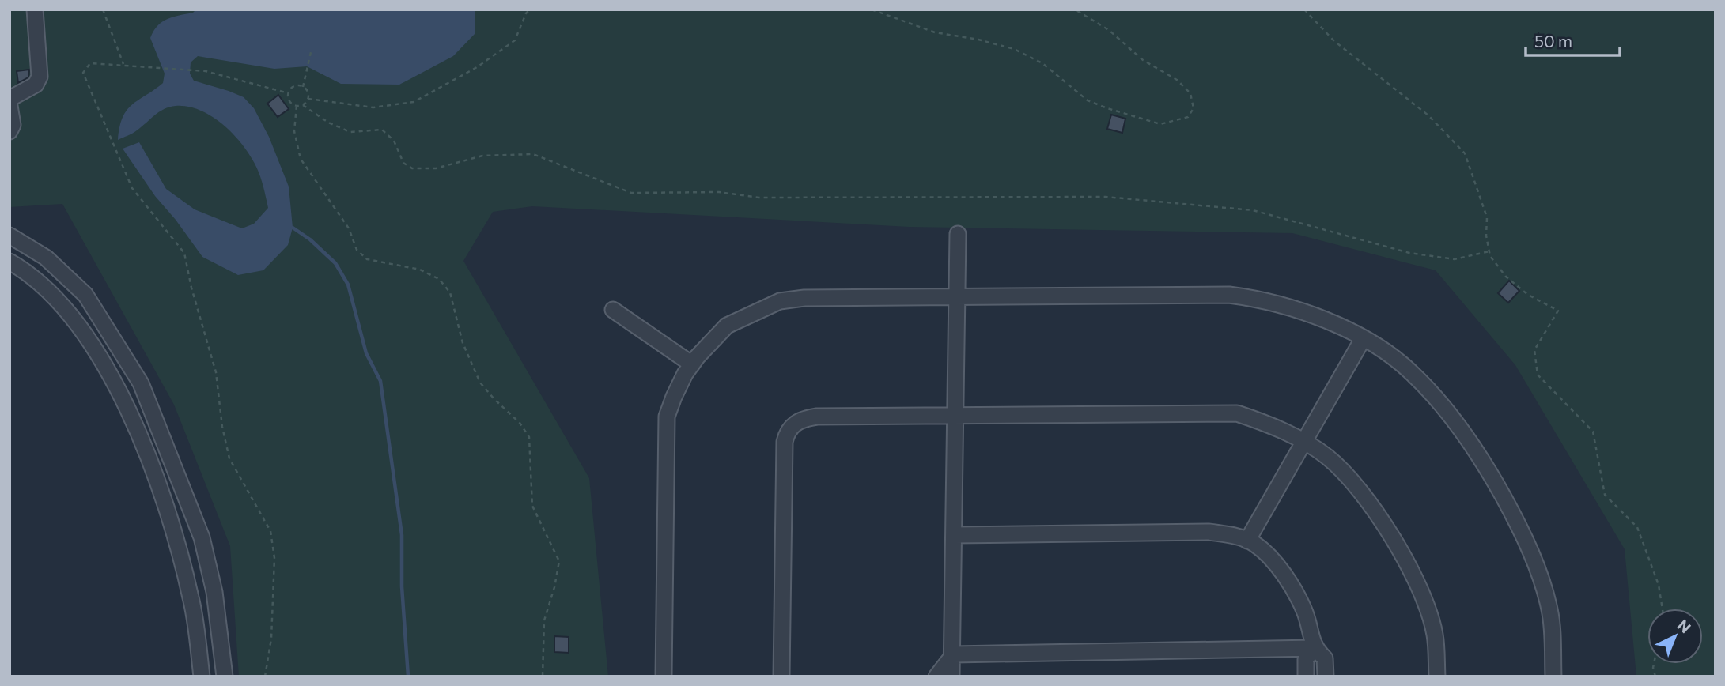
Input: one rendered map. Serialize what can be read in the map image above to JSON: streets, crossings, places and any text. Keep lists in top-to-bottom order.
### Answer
{
  "scale_bar": "50 m",
  "north": "top right"
}
